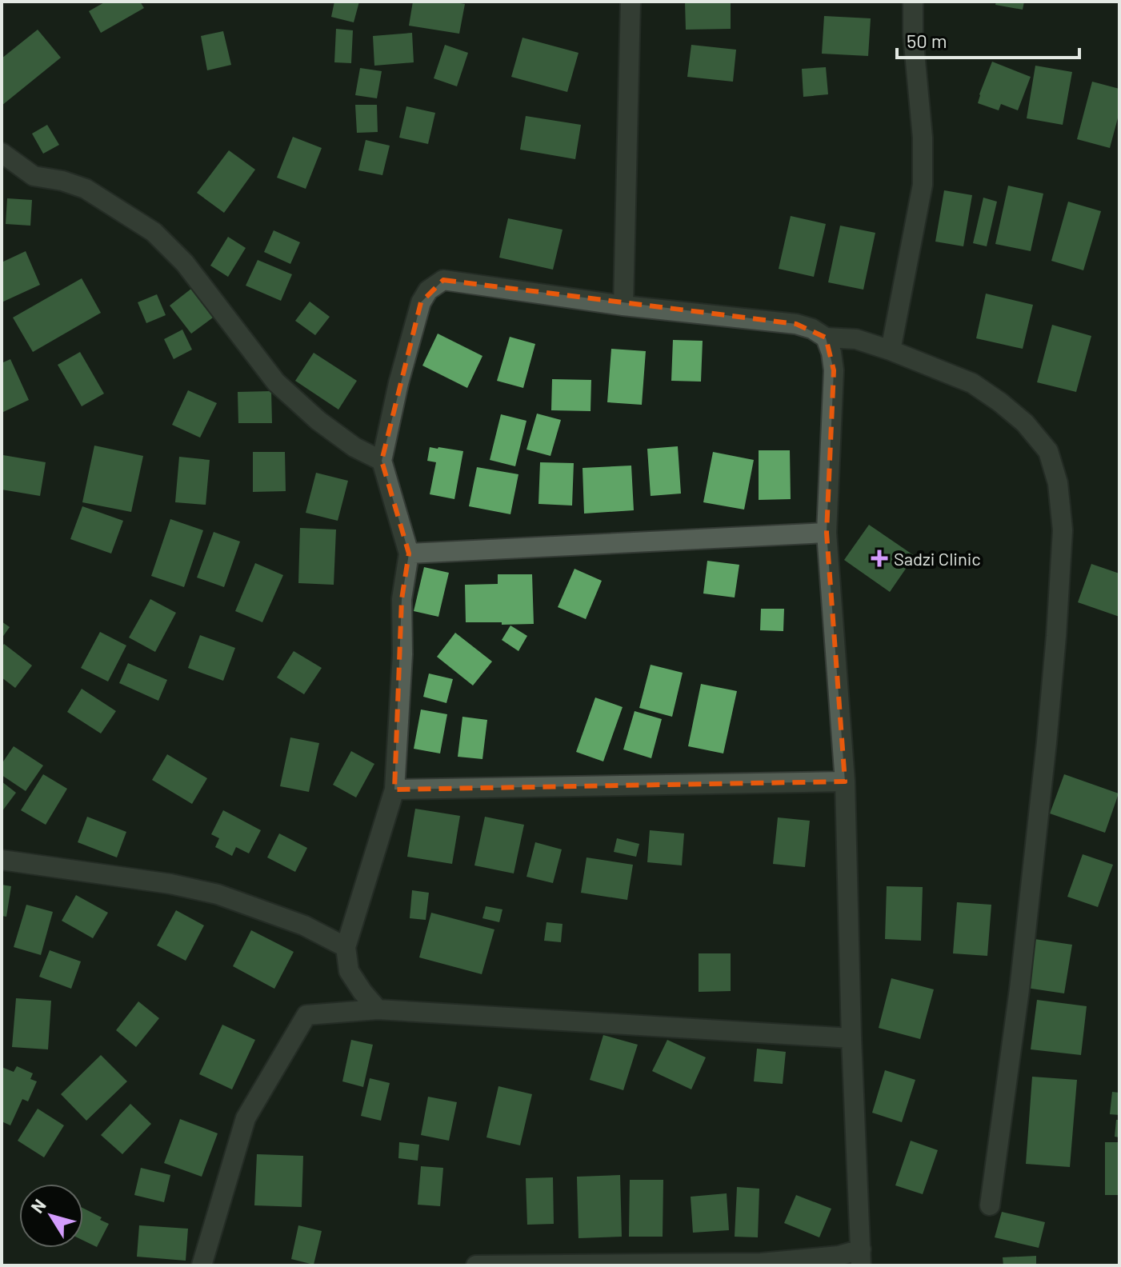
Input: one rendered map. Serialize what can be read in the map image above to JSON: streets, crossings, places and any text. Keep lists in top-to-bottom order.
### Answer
{
  "places": {
    "health": ["Sadzi Clinic"]
  },
  "scale_bar": "50 m",
  "north": "top left"
}
